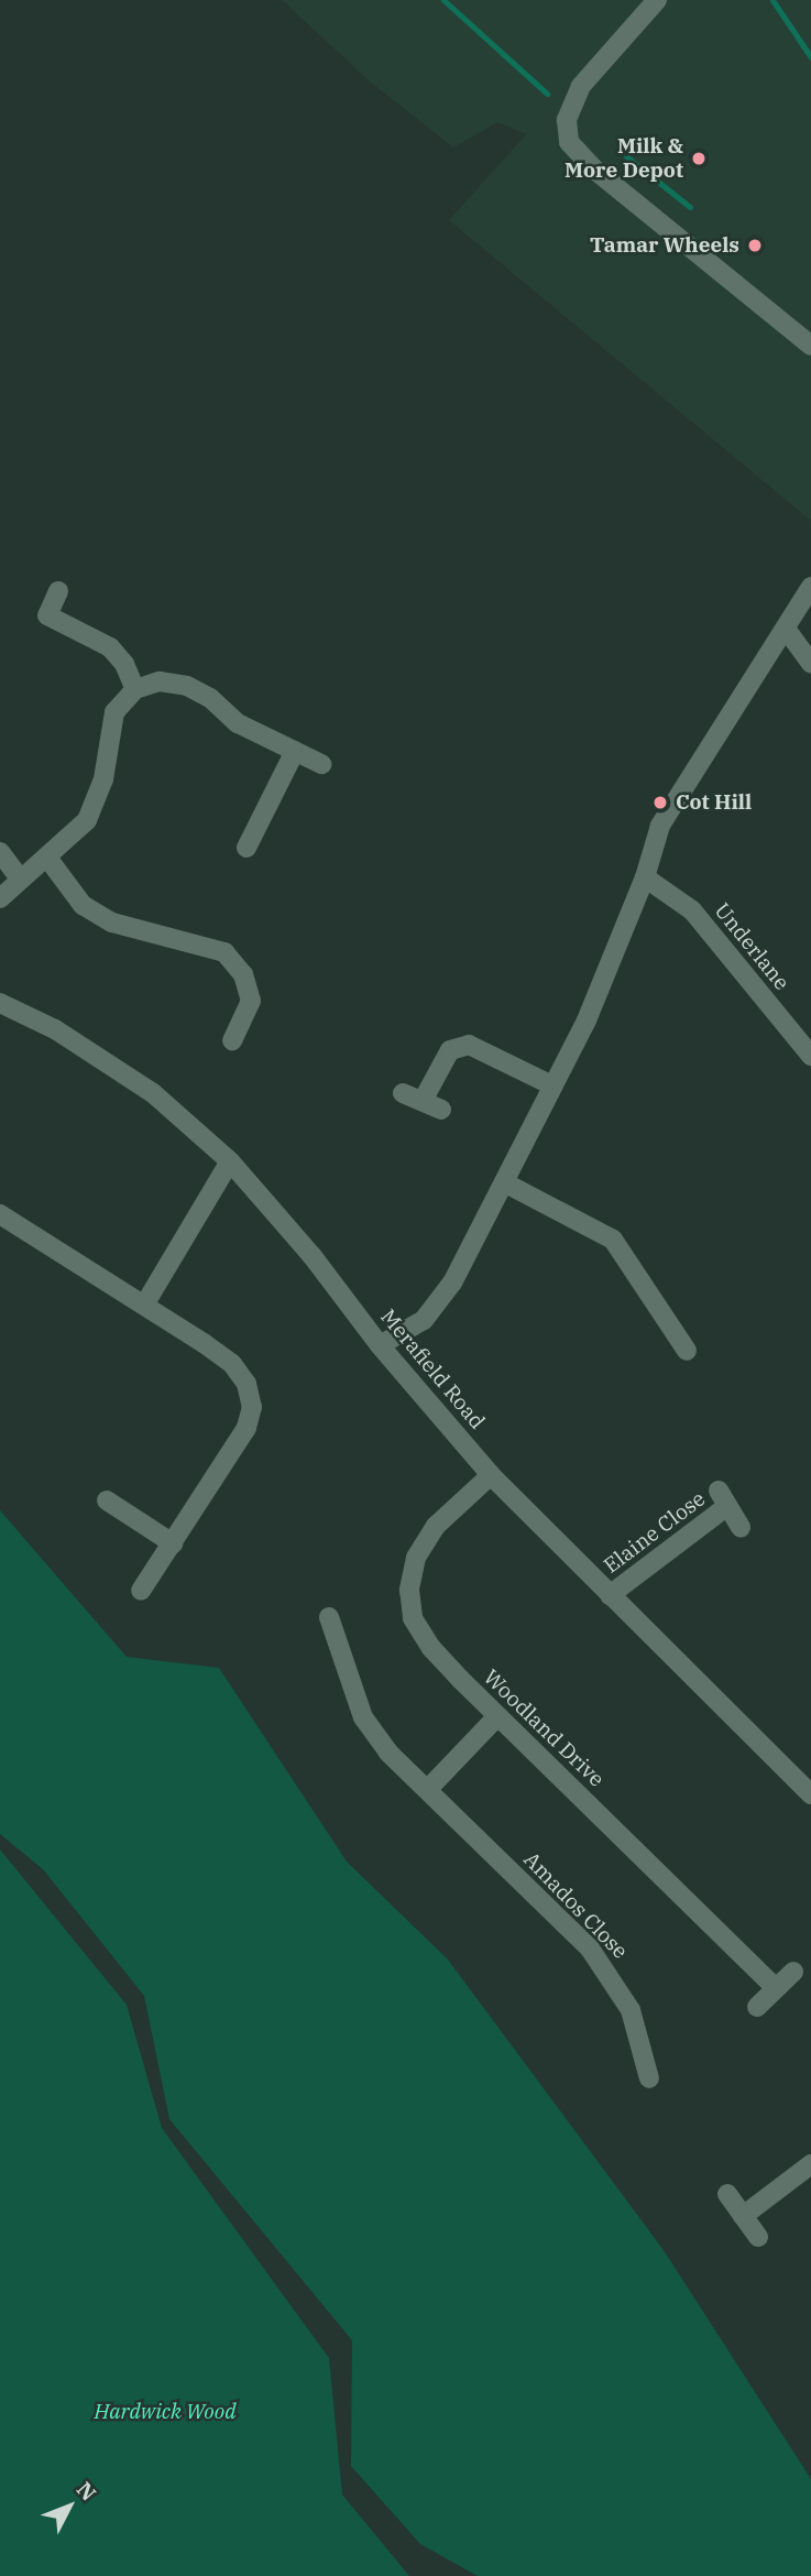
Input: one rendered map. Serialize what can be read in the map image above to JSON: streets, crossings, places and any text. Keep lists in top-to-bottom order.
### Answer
{
  "streets": {
    "street": [
      "Underlane",
      "Merafield Road",
      "Elaine Close",
      "Woodland Drive",
      "Amados Close"
    ]
  },
  "crossings": [
    ["Merafield Road", "Elaine Close"],
    ["Merafield Road", "Woodland Drive"]
  ],
  "parks": ["Hardwick Wood"],
  "places": ["Milk & More Depot", "Tamar Wheels", "Cot Hill"],
  "north": "top right"
}
